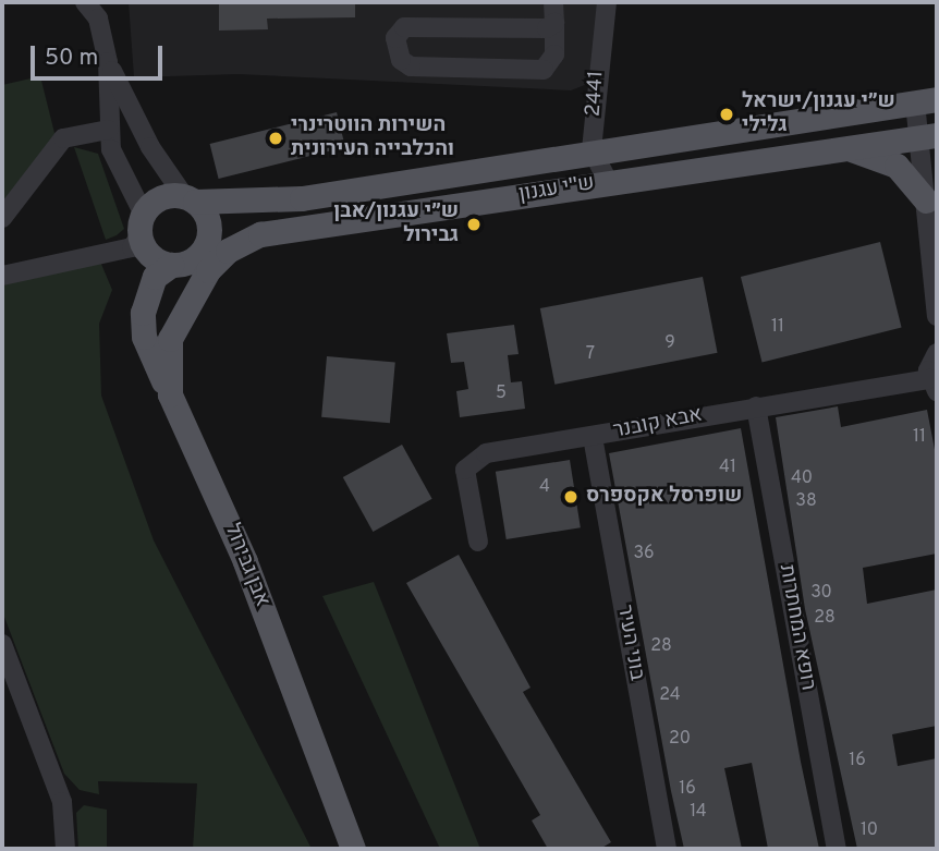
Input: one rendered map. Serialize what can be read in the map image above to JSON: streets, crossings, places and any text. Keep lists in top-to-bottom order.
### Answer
{
  "streets": {
    "main road": ["ש''י עגנון", "אבן גבירול"],
    "street": [
      "2441",
      "אבא קובנר",
      "רופא המחתרות",
      "בוני העיר"
    ]
  },
  "crossings": [
    ["2441", "ש''י עגנון"],
    ["ש''י עגנון", "אבן גבירול"],
    ["אבא קובנר", "רופא המחתרות"],
    ["אבא קובנר", "בוני העיר"]
  ],
  "places": [
    "ש״י עגנון/ישראל גלילי",
    "השירות הווטרינרי והכלבייה העירונית",
    "ש״י עגנון/אבן גבירול",
    "שופרסל אקספרס"
  ],
  "house_numbers": [
    "11",
    "9",
    "7",
    "5",
    "11",
    "41",
    "40",
    "4",
    "38",
    "36",
    "30",
    "28",
    "28",
    "24",
    "20",
    "16",
    "16",
    "14",
    "10"
  ],
  "scale_bar": "50 m"
}
